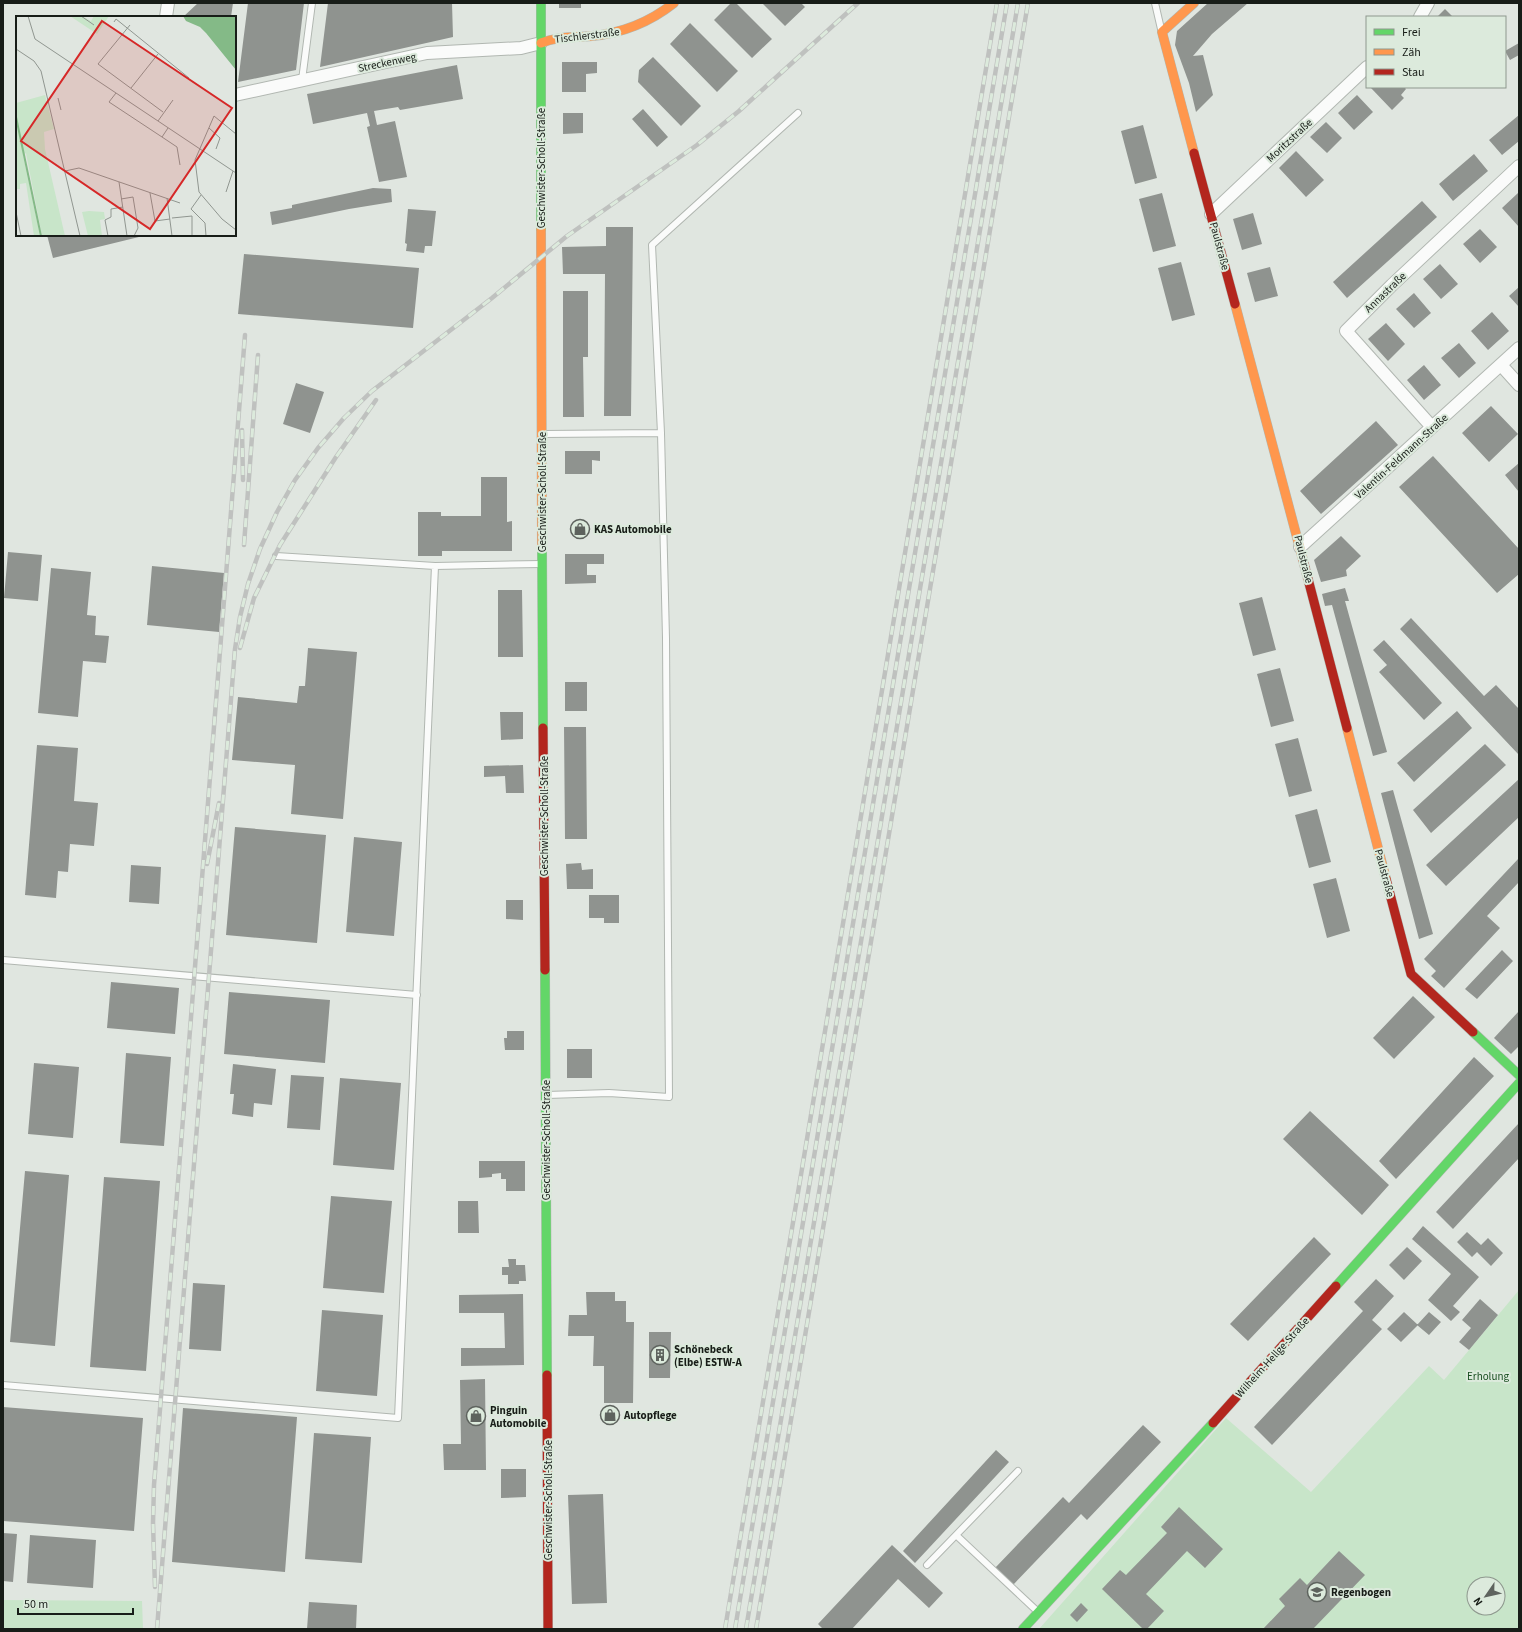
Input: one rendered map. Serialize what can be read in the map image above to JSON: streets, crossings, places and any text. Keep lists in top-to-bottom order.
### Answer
{
  "streets": {
    "street": [
      "Tischlerstraße",
      "Streckenweg",
      "Moritzstraße",
      "Geschwister-Scholl-Straße",
      "Paulstraße",
      "Annastraße",
      "Valentin-Feldmann-Straße",
      "Wilhelm-Hellge-Straße"
    ]
  },
  "crossings": [
    ["Tischlerstraße", "Streckenweg"],
    ["Tischlerstraße", "Geschwister-Scholl-Straße"],
    ["Streckenweg", "Geschwister-Scholl-Straße"],
    ["Moritzstraße", "Paulstraße"],
    ["Paulstraße", "Valentin-Feldmann-Straße"],
    ["Annastraße", "Valentin-Feldmann-Straße"]
  ],
  "parks": ["Erholung"],
  "places": {
    "shop": ["KAS Automobile", "Autopflege", "Pinguin Automobile"],
    "building": ["Schönebeck (Elbe) ESTW-A"],
    "school or university": ["Regenbogen"]
  },
  "legend": ["Frei", "Zäh", "Stau"],
  "scale_bar": "50 m",
  "north": "bottom left"
}
